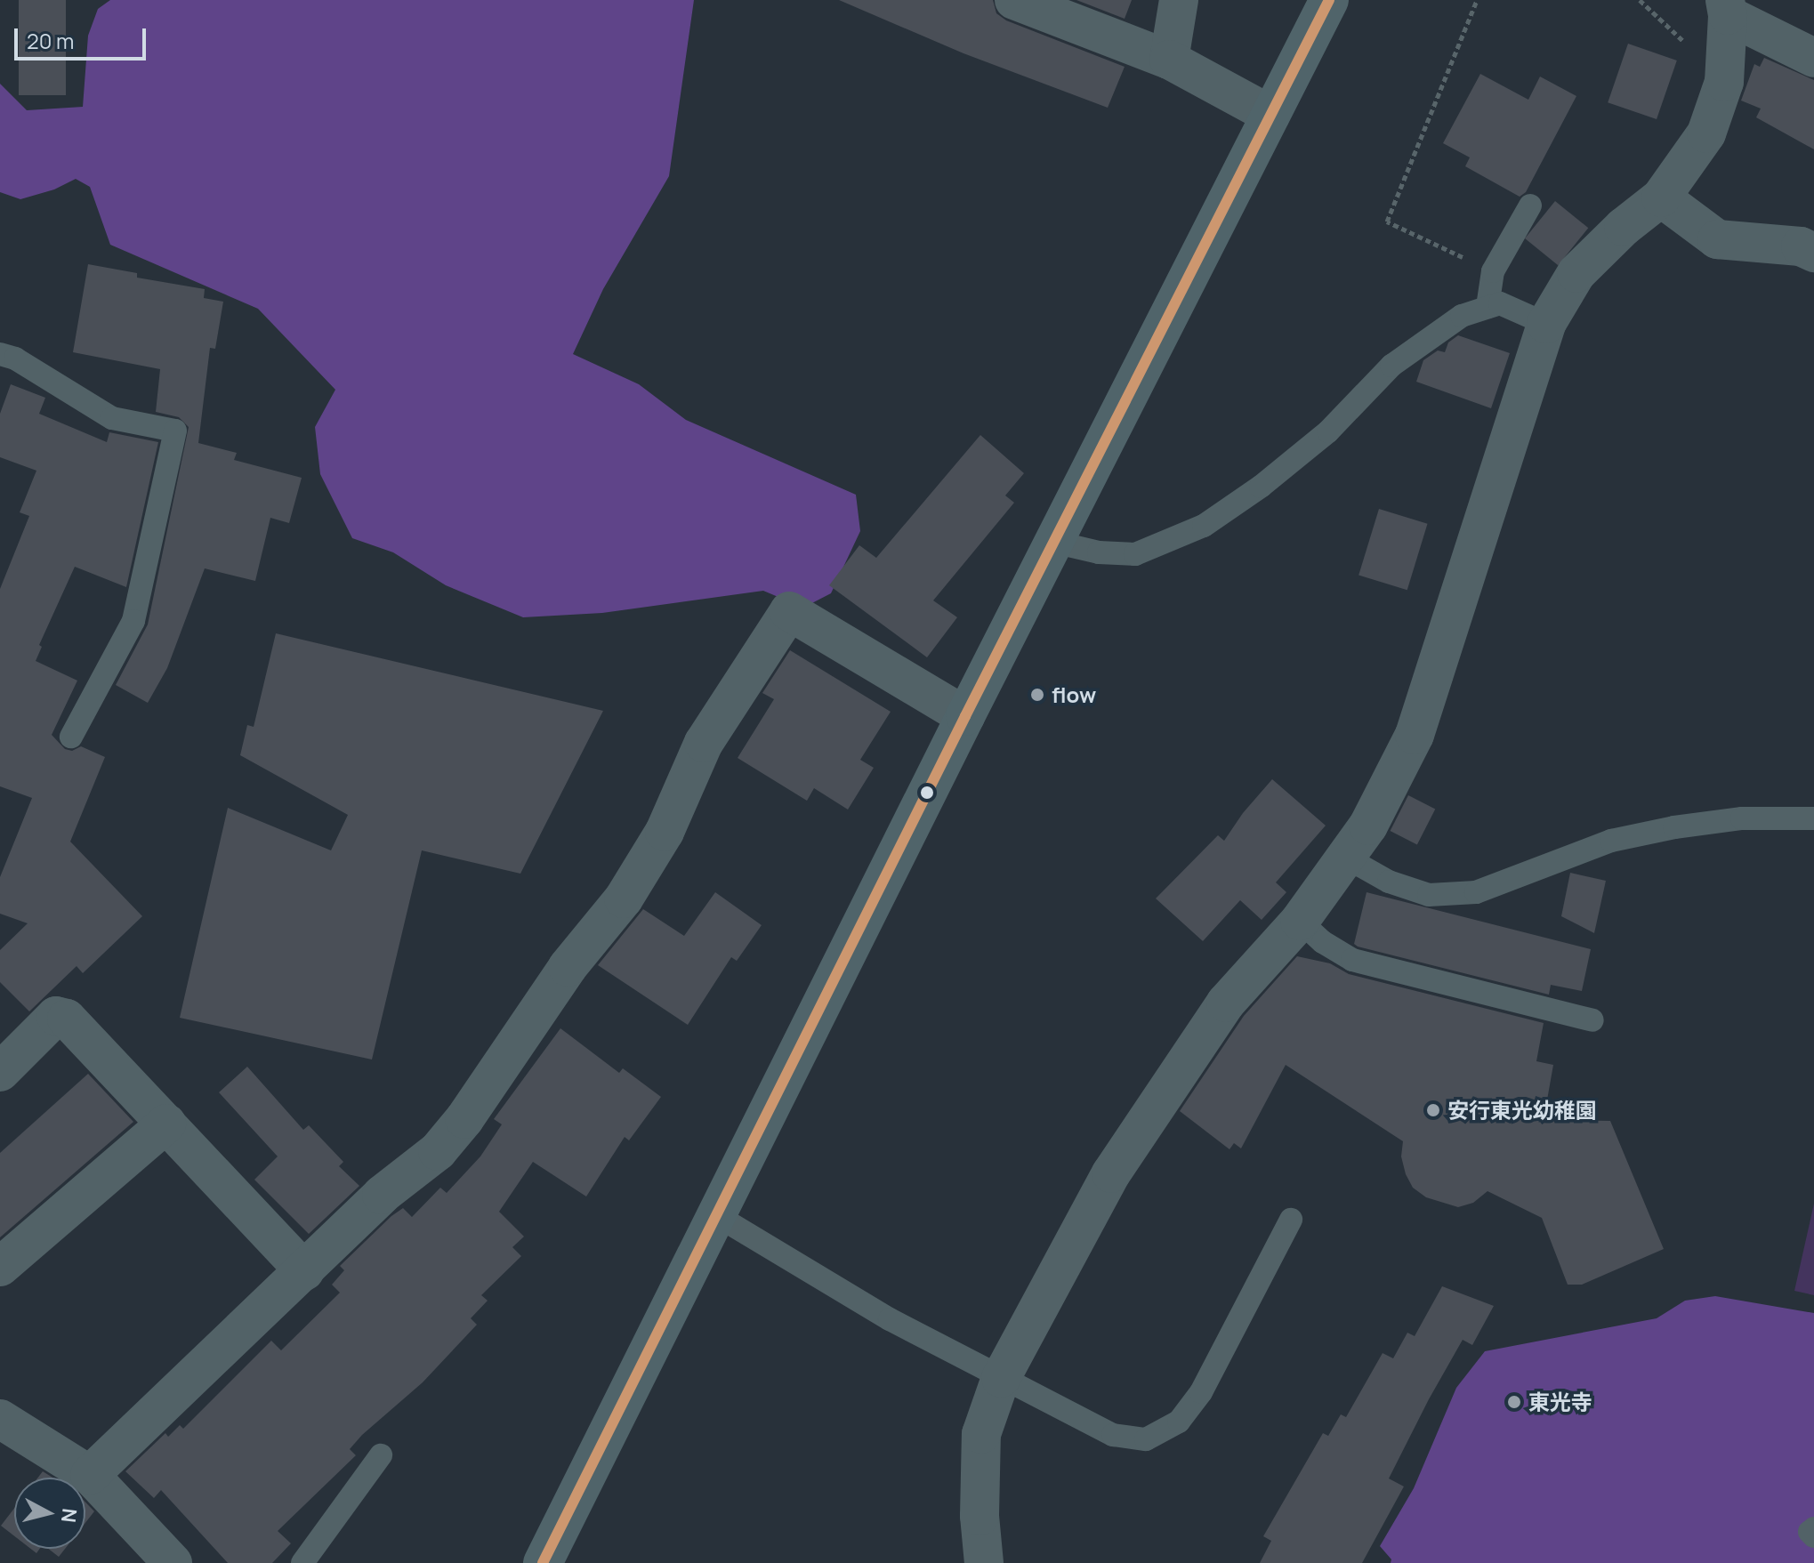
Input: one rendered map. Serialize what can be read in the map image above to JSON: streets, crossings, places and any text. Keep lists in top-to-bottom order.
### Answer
{
  "places": ["flow", "安行東光幼稚園", "東光寺"],
  "scale_bar": "20 m",
  "north": "right"
}
